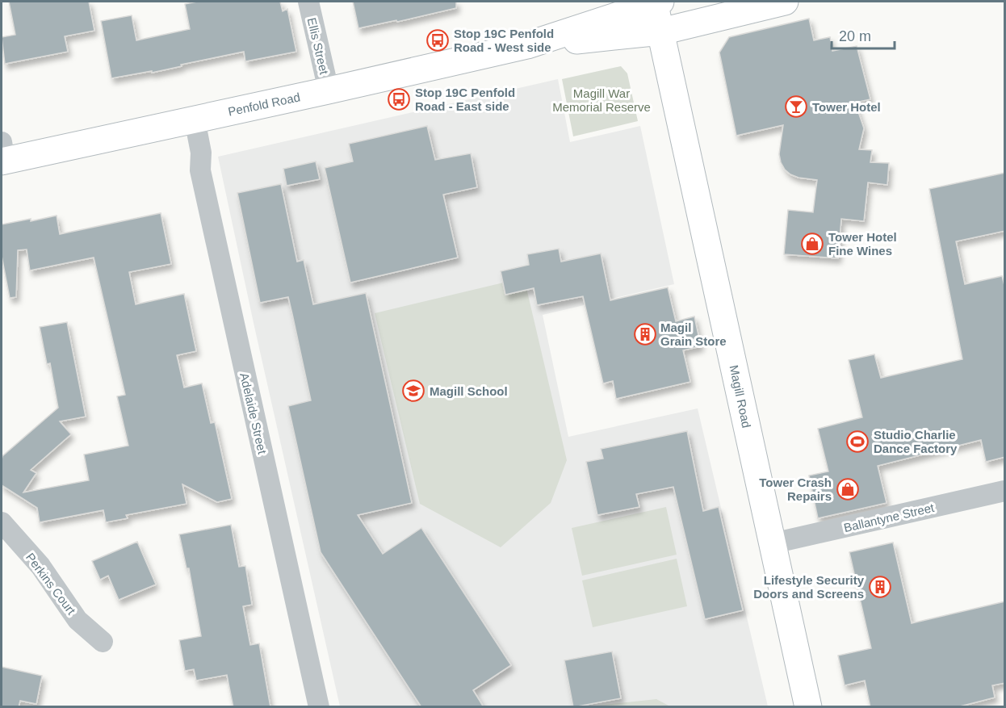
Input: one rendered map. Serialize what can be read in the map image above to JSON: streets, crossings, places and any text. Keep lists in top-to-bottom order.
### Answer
{
  "streets": {
    "main road": ["Penfold Road", "Magill Road"],
    "street": [
      "Ellis Street",
      "Adelaide Street",
      "Ballantyne Street",
      "Perkins Court"
    ]
  },
  "crossings": [
    ["Ellis Street", "Penfold Road"],
    ["Penfold Road", "Magill Road"],
    ["Penfold Road", "Adelaide Street"],
    ["Magill Road", "Ballantyne Street"]
  ],
  "parks": ["Magill War Memorial Reserve"],
  "places": {
    "bus stop": ["Stop 19C Penfold Road - West side", "Stop 19C Penfold Road - East side"],
    "bar": ["Tower Hotel"],
    "shop": ["Tower Hotel Fine Wines", "Tower Crash Repairs"],
    "building": ["Magil Grain Store", "Lifestyle Security Doors and Screens"],
    "school or university": ["Magill School"],
    "sports": ["Studio Charlie Dance Factory"]
  },
  "scale_bar": "20 m"
}
